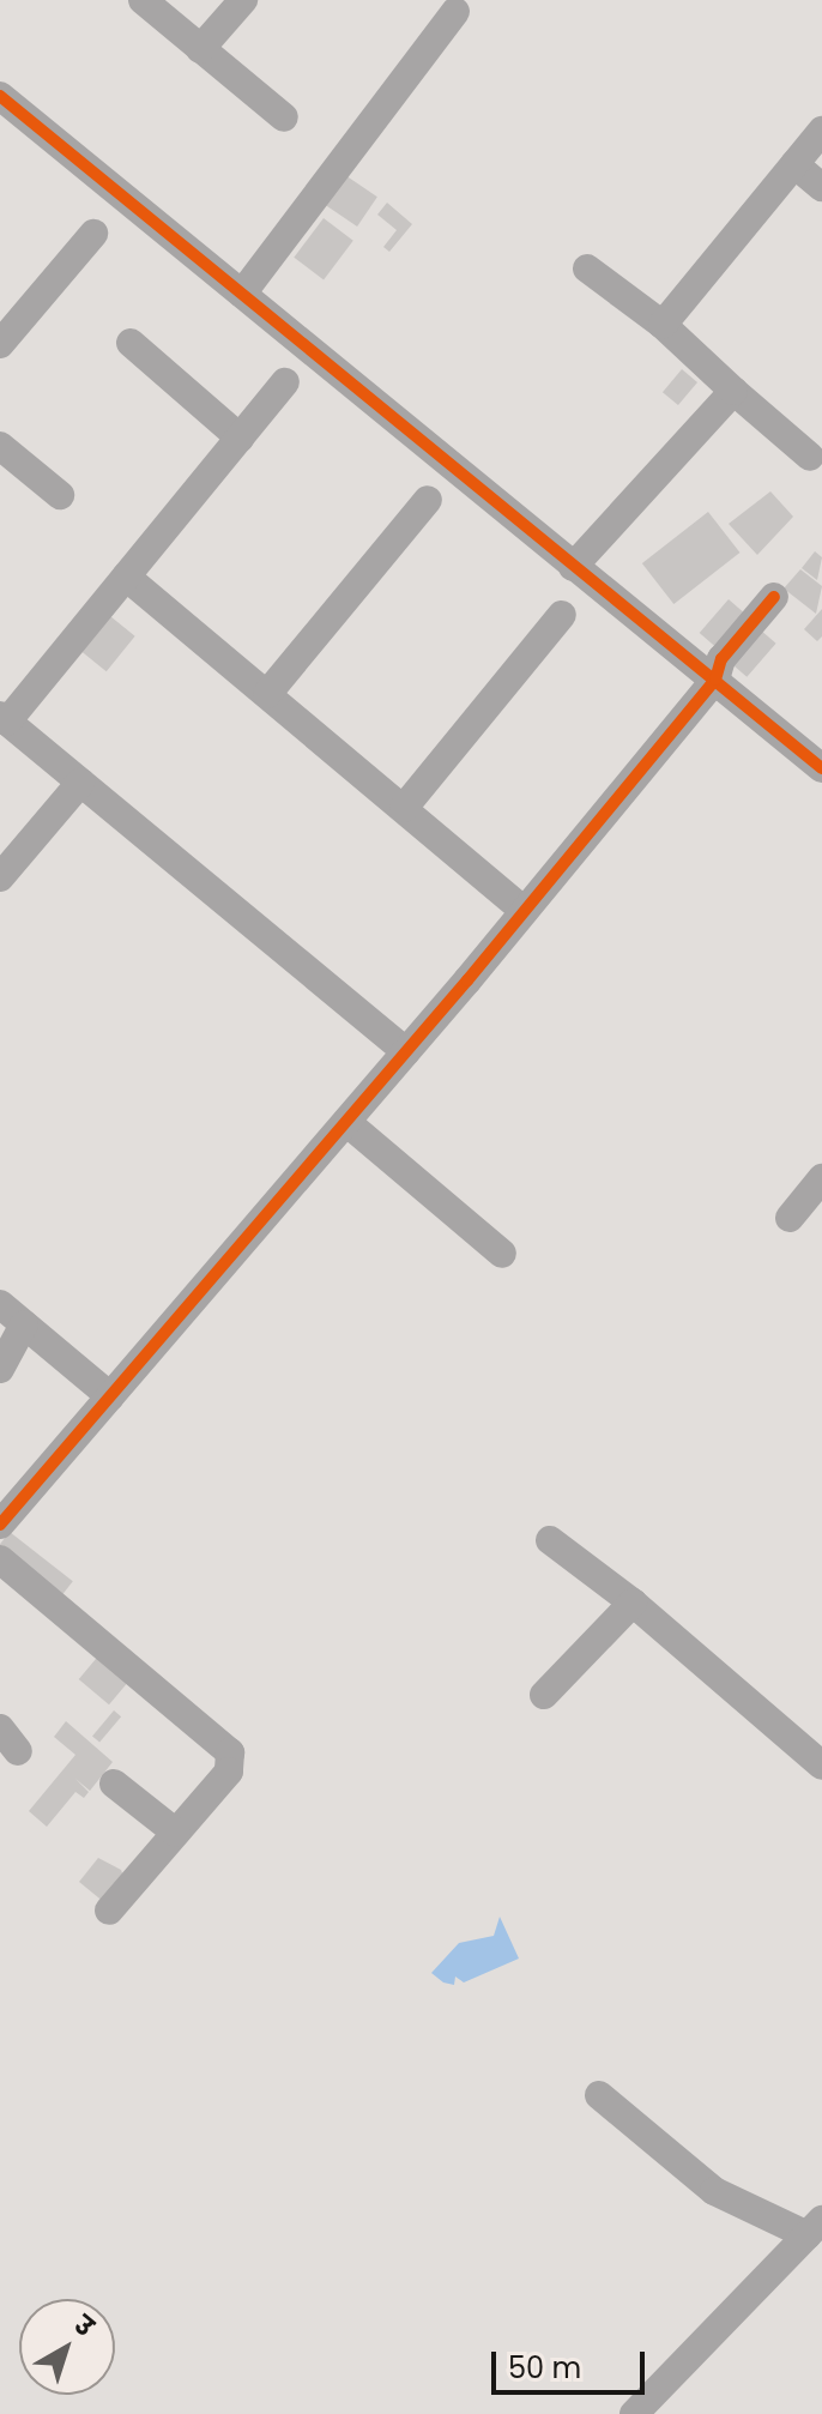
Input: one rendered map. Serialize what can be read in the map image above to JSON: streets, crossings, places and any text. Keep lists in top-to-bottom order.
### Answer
{
  "scale_bar": "50 m",
  "north": "top right"
}
